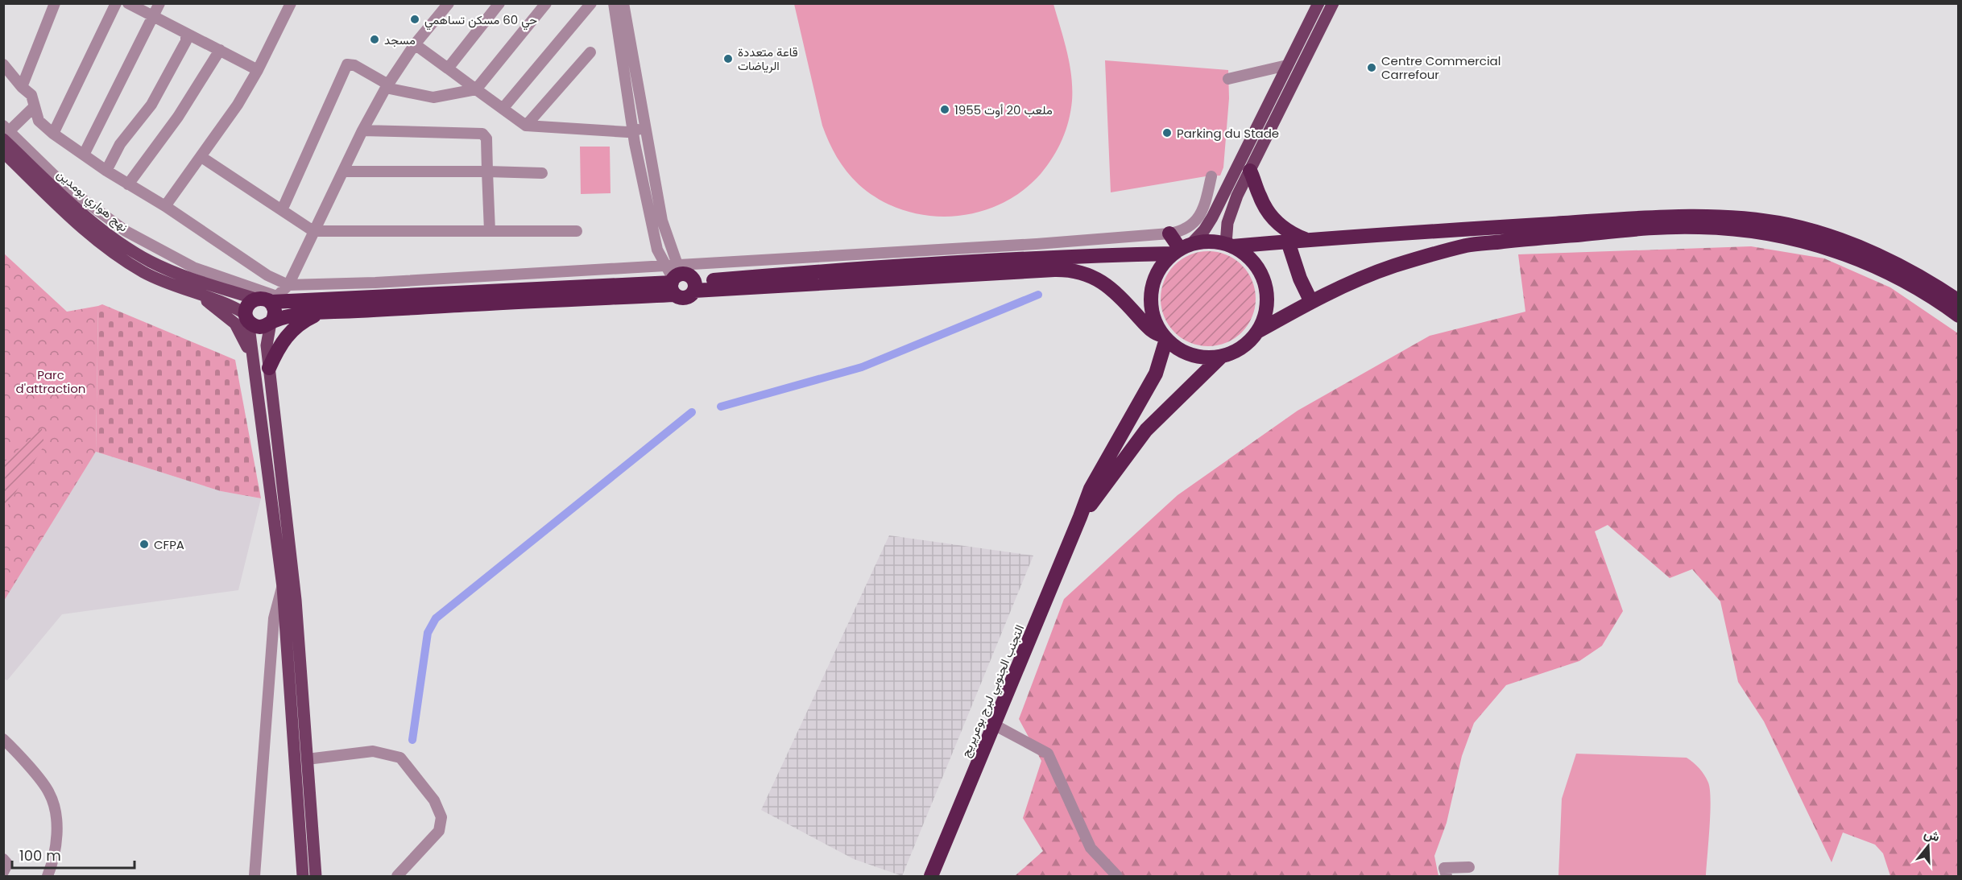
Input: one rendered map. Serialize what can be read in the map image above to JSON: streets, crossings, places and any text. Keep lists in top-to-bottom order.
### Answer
{
  "streets": {
    "highway": ["التجنب الجنوبي لبرج بوعريريج"],
    "main road": ["نهج هواري بومدين"]
  },
  "parks": ["Parc d'attraction"],
  "places": [
    "حي 60 مسكن تساهمي",
    "مسجد",
    "قاعة متعددة الرياضات",
    "Centre Commercial Carrefour",
    "ملعب 20 أوت 1955",
    "Parking du Stade",
    "CFPA"
  ],
  "scale_bar": "100 m",
  "north": "top"
}
